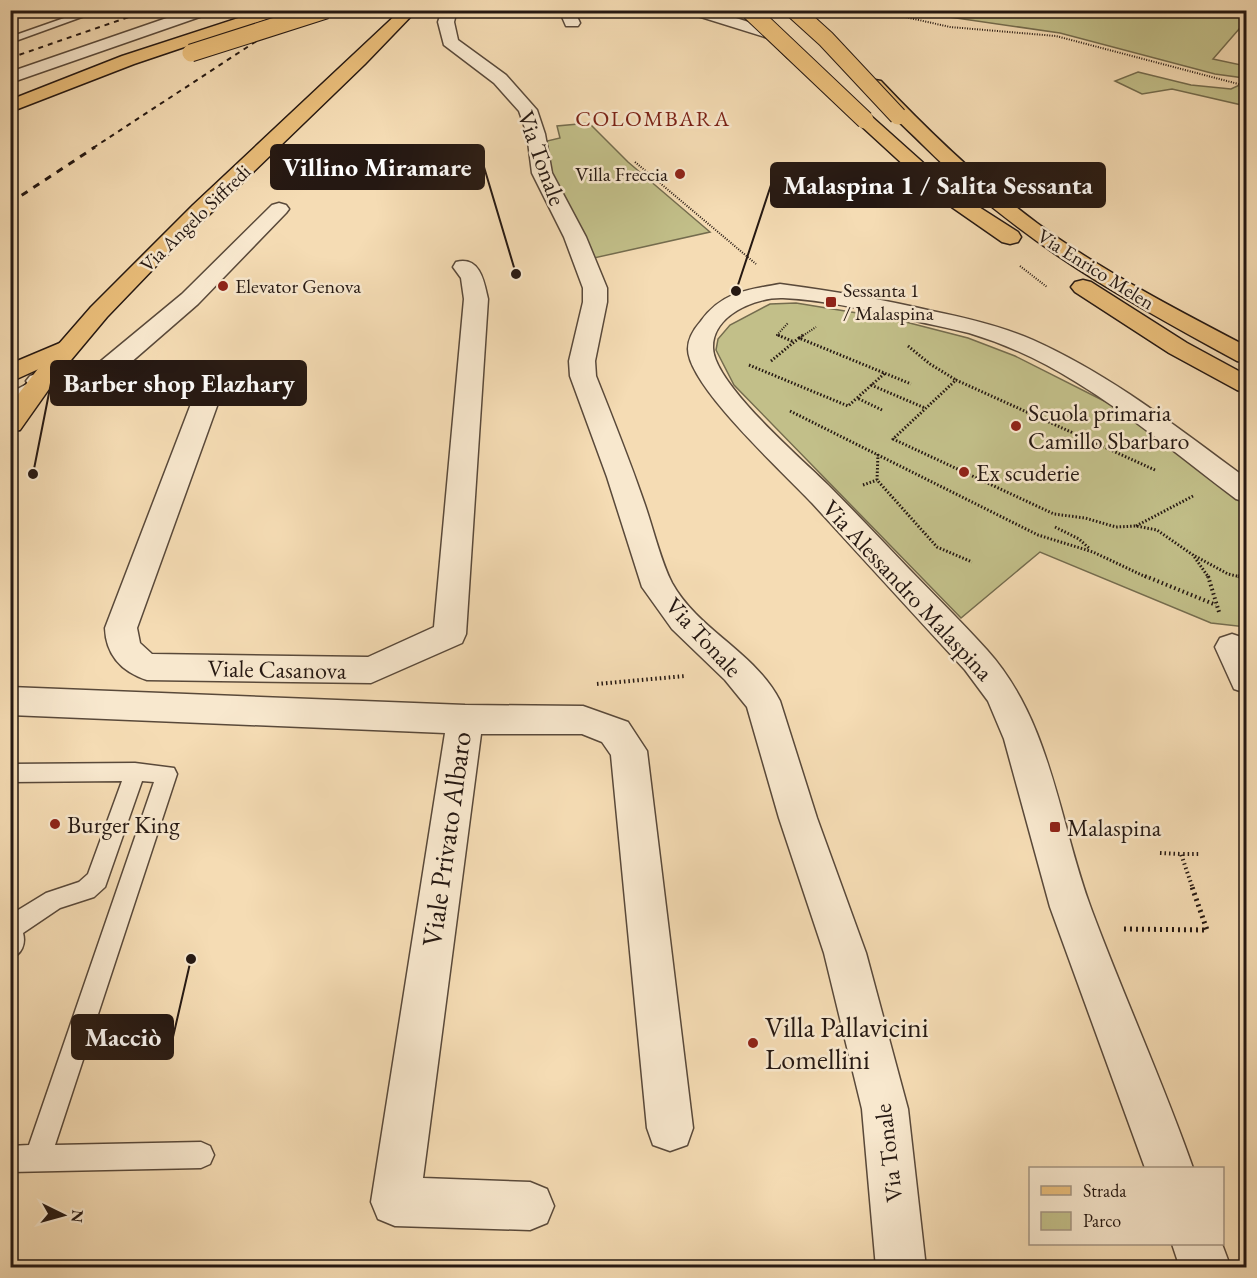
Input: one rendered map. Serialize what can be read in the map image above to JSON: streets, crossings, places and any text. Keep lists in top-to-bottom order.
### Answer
{
  "streets": {
    "main road": ["Via Angelo Siffredi", "Via Enrico Melen"],
    "street": [
      "Via Tonale",
      "Via Alessandro Malaspina",
      "Viale Casanova",
      "Viale Privato Albaro"
    ]
  },
  "districts": ["COLOMBARA"],
  "places": {
    "other": [
      "Villa Freccia",
      "Villino Miramare",
      "Elevator Genova",
      "Malaspina 1 / Salita Sessanta",
      "Scuola primaria Camillo Sbarbaro",
      "Ex scuderie",
      "Barber shop Elazhary",
      "Burger King",
      "Macciò",
      "Villa Pallavicini Lomellini"
    ],
    "transit": ["Sessanta 1 / Malaspina", "Malaspina"]
  },
  "legend": ["Strada", "Parco"],
  "north": "right"
}
